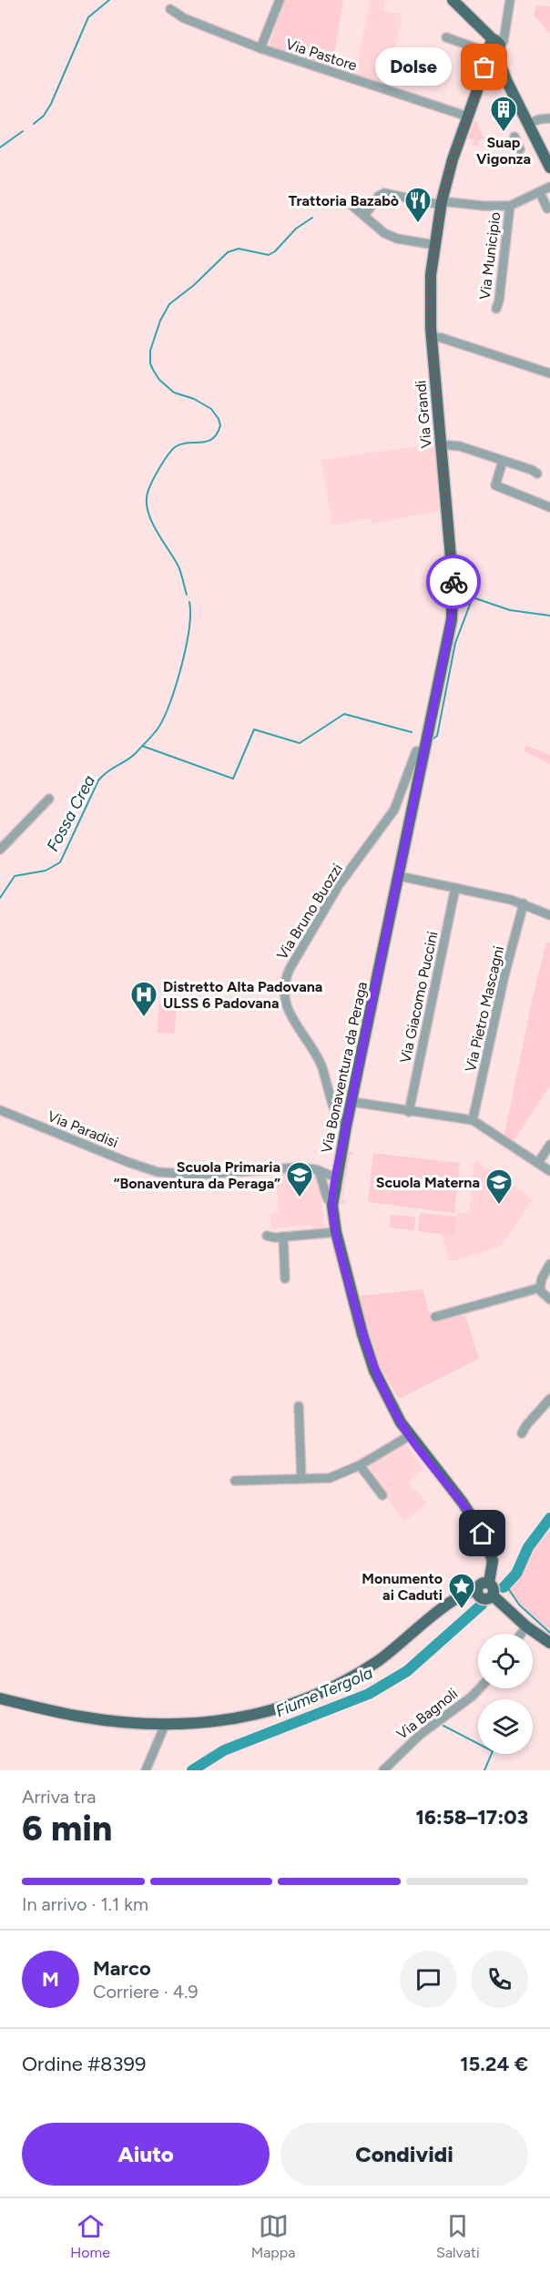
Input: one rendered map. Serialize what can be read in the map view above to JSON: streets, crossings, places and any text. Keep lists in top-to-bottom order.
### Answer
{
  "streets": {
    "main road": ["Via Grandi", "Via Bonaventura da Peraga"],
    "street": [
      "Via Pastore",
      "Via Municipio",
      "Via Bruno Buozzi",
      "Via Giacomo Puccini",
      "Via Pietro Mascagni",
      "Via Paradisi",
      "Via Bagnoli"
    ]
  },
  "crossings": [
    ["Via Pastore", "Via Grandi"],
    ["Via Municipio", "Via Grandi"],
    ["Via Grandi", "Via Bruno Buozzi"],
    ["Via Grandi", "Via Bonaventura da Peraga"],
    ["Via Bruno Buozzi", "Via Bonaventura da Peraga"],
    ["Via Bonaventura da Peraga", "Via Paradisi"]
  ],
  "water": ["Fossa Crea", "Fiume Tergola"],
  "places": {
    "other": ["Dolse"],
    "building": ["Suap Vigonza"],
    "restaurant": ["Trattoria Bazabò"],
    "hospital": ["Distretto Alta Padovana ULSS 6 Padovana"],
    "school or university": ["Scuola Primaria “Bonaventura da Peraga”", "Scuola Materna"],
    "place": ["Monumento ai Caduti"]
  },
  "page": {
    "bubble": "Dolse",
    "heading": ["6 min", "Arriva tra", "16:58–17:03"],
    "panel": [
      "Marco",
      "Corriere · 4.9",
      "Ordine #8399",
      "15.24 €"
    ],
    "bar": "In arrivo · 1.1 km",
    "round": "M",
    "buttons": ["Aiuto", "Condividi"],
    "tabs": ["Home", "Mappa", "Salvati"]
  }
}
